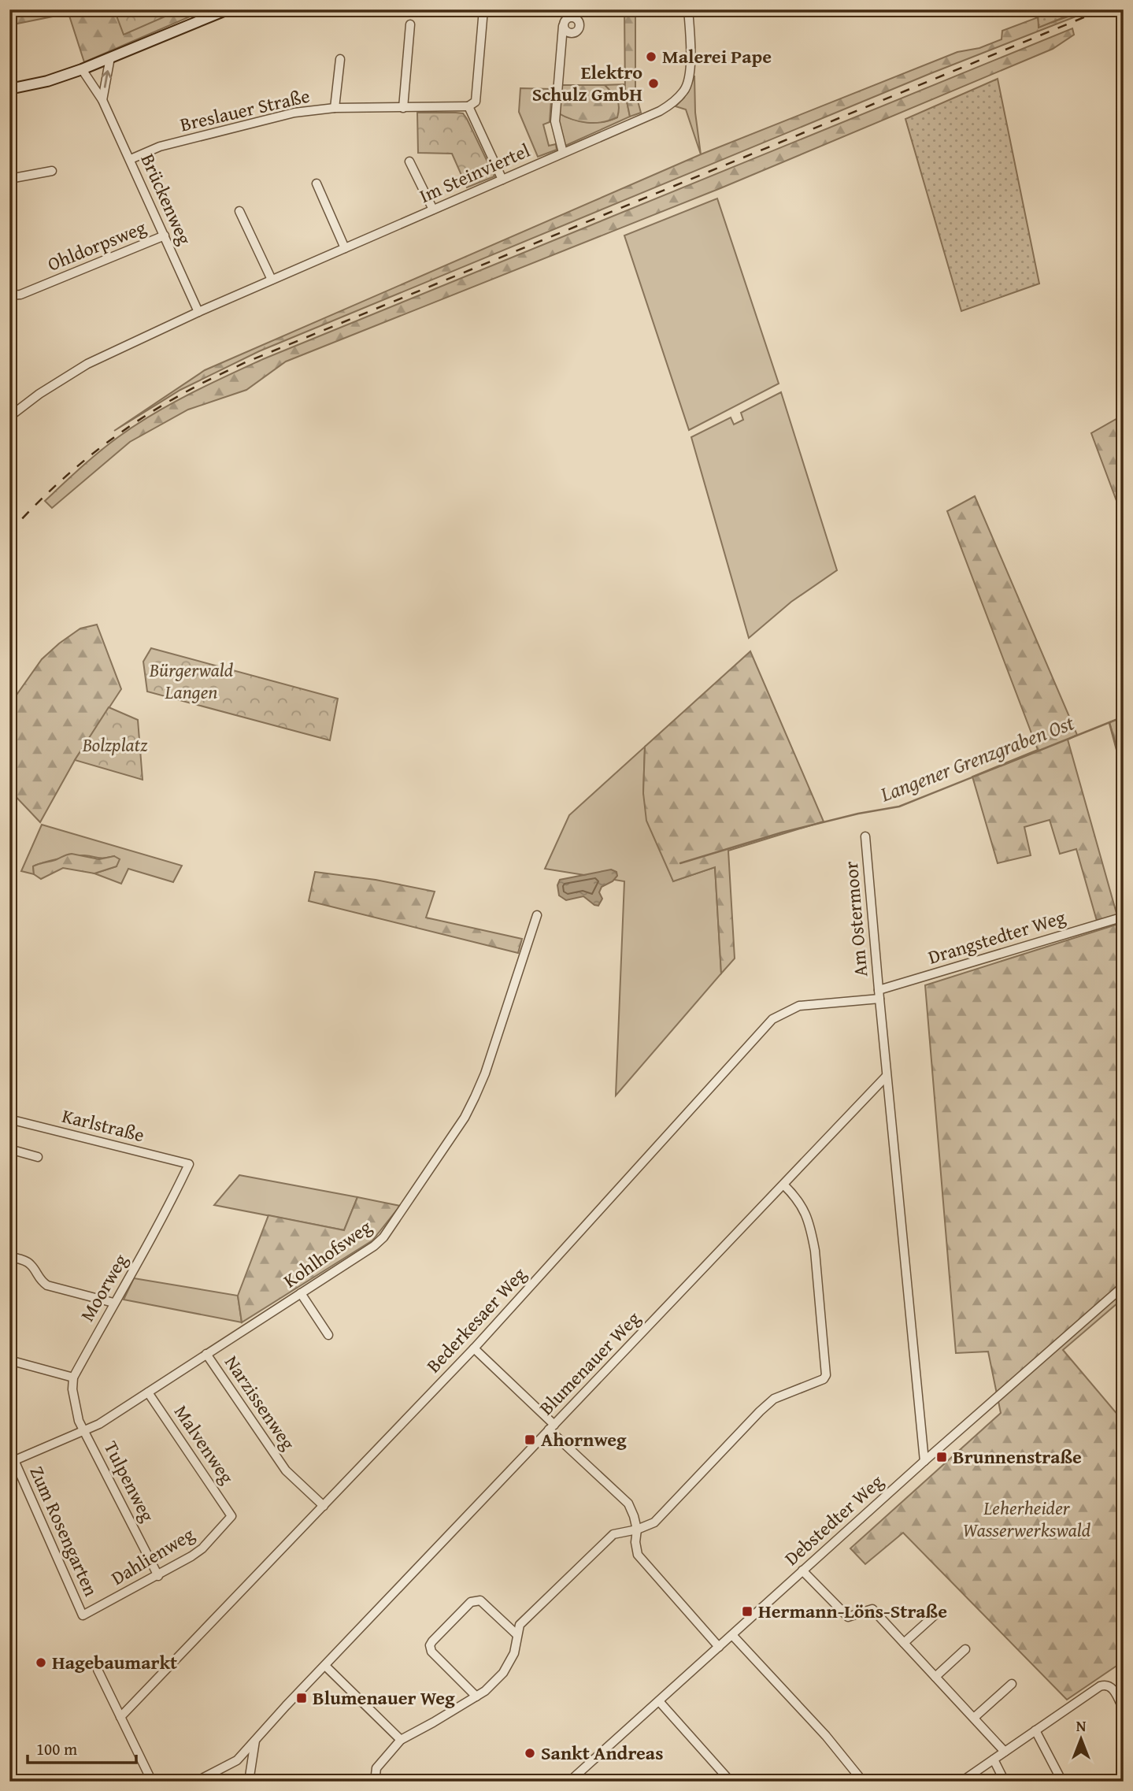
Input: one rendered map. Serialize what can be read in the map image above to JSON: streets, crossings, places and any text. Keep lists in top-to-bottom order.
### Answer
{
  "streets": {
    "street": [
      "Breslauer Straße",
      "Im Steinviertel",
      "Brückenweg",
      "Ohldorpsweg",
      "Am Ostermoor",
      "Drangstedter Weg",
      "Karlstraße",
      "Kohlhofsweg",
      "Moorweg",
      "Bederkesaer Weg",
      "Blumenauer Weg",
      "Narzissenweg",
      "Malvenweg",
      "Tulpenweg",
      "Debstedter Weg",
      "Zum Rosengarten",
      "Dahlienweg"
    ]
  },
  "crossings": [
    ["Breslauer Straße", "Brückenweg"],
    ["Im Steinviertel", "Brückenweg"],
    ["Brückenweg", "Ohldorpsweg"],
    ["Am Ostermoor", "Drangstedter Weg"],
    ["Am Ostermoor", "Bederkesaer Weg"],
    ["Drangstedter Weg", "Bederkesaer Weg"],
    ["Karlstraße", "Moorweg"],
    ["Kohlhofsweg", "Narzissenweg"],
    ["Kohlhofsweg", "Malvenweg"],
    ["Kohlhofsweg", "Tulpenweg"],
    ["Kohlhofsweg", "Zum Rosengarten"],
    ["Bederkesaer Weg", "Narzissenweg"],
    ["Malvenweg", "Dahlienweg"],
    ["Tulpenweg", "Dahlienweg"],
    ["Zum Rosengarten", "Dahlienweg"]
  ],
  "water": ["Langener Grenzgraben Ost"],
  "parks": ["Bürgerwald Langen", "Bolzplatz", "Leherheider Wasserwerkswald"],
  "places": {
    "other": [
      "Malerei Pape",
      "Elektro Schulz GmbH",
      "Hagebaumarkt",
      "Sankt Andreas"
    ],
    "transit": [
      "Ahornweg",
      "Brunnenstraße",
      "Hermann-Löns-Straße",
      "Blumenauer Weg"
    ]
  },
  "scale_bar": "100 m",
  "north": "top"
}
